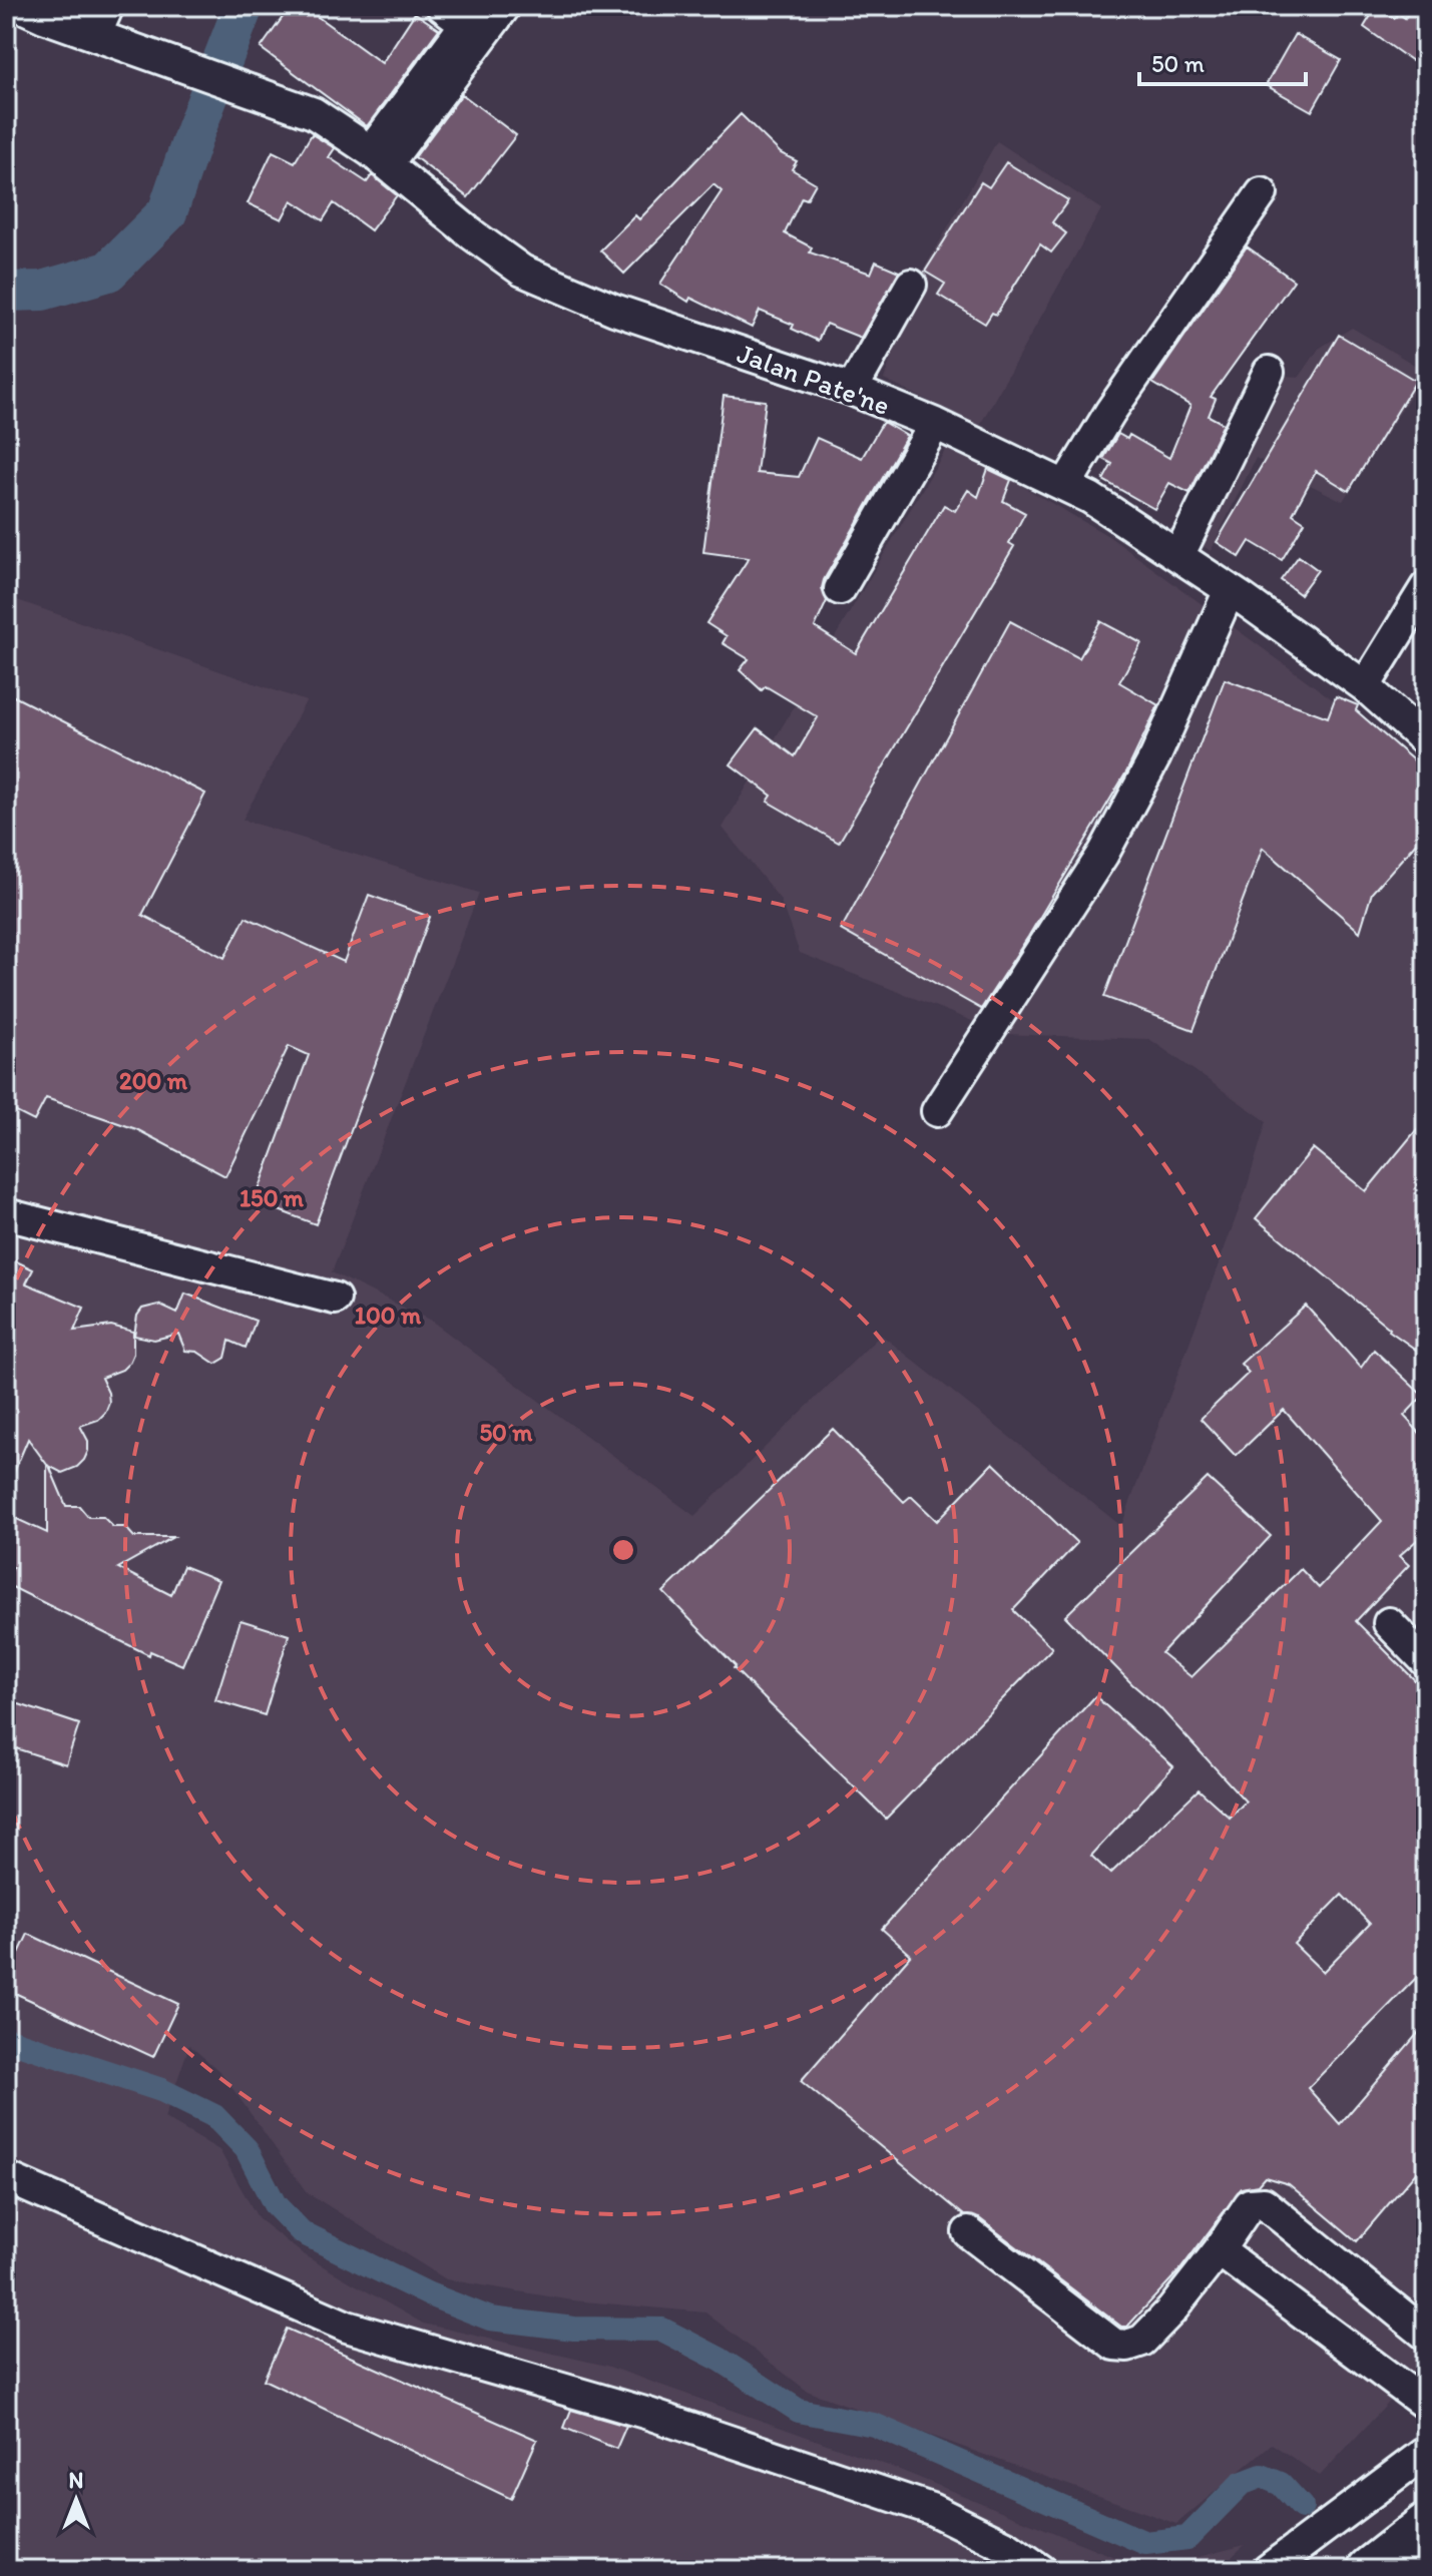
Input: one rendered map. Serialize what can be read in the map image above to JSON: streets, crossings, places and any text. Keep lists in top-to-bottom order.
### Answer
{
  "streets": {
    "street": ["Jalan Pate'ne"]
  },
  "scale_bar": "50 m",
  "north": "top",
  "rings": [
    "200 m",
    "150 m",
    "100 m",
    "50 m"
  ]
}
